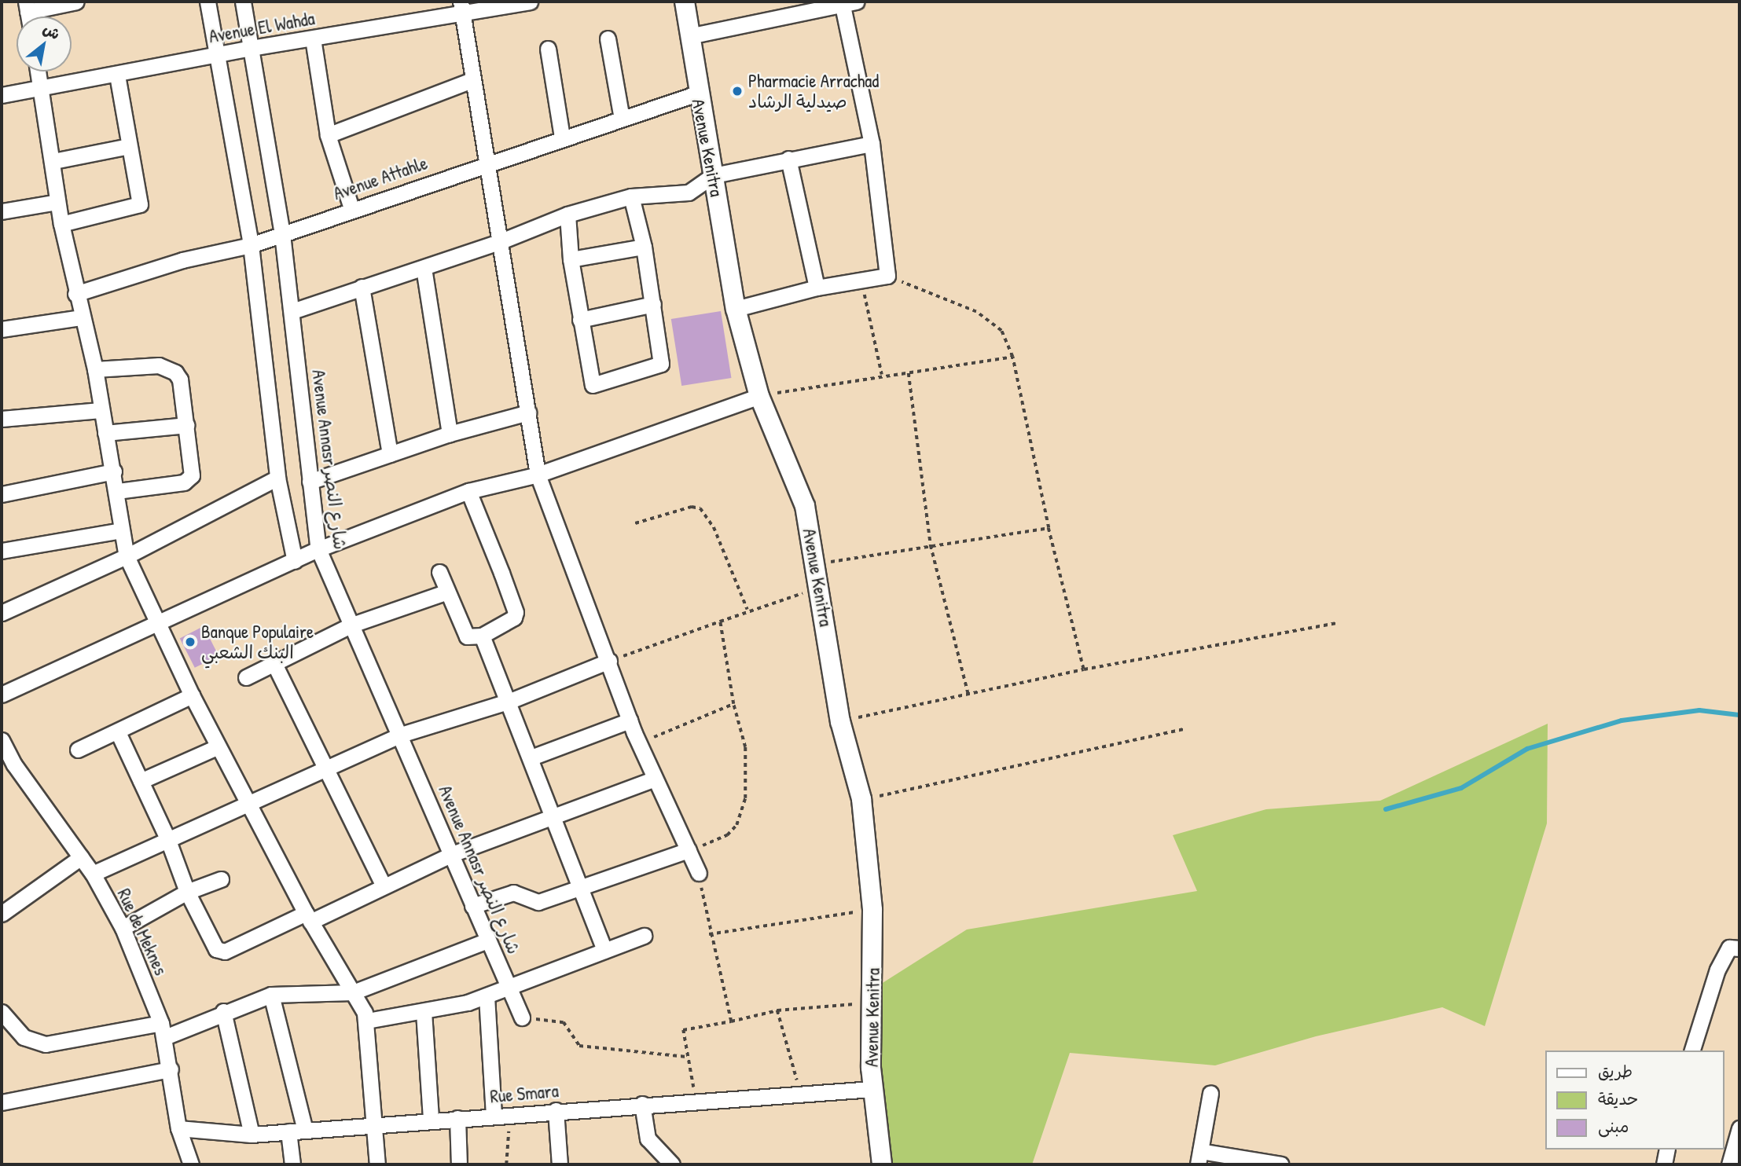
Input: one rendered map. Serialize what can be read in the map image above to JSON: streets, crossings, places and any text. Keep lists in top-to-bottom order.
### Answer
{
  "streets": {
    "street": [
      "Avenue El Wahda",
      "Avenue Kenitra",
      "Avenue Attahle",
      "Avenue Annasr شارع النصر",
      "Rue de Meknes",
      "Rue Smara"
    ]
  },
  "crossings": [
    ["Avenue El Wahda", "Avenue Annasr شارع النصر"],
    ["Avenue Kenitra", "Avenue Attahle"],
    ["Avenue Kenitra", "Rue Smara"],
    ["Avenue Attahle", "Avenue Annasr شارع النصر"],
    ["Rue de Meknes", "Rue Smara"]
  ],
  "places": ["Pharmacie Arrachad صيدلية الرشاد", "Banque Populaire البنك الشعبي"],
  "legend": ["طريق", "حديقة", "مبنى"],
  "north": "top right"
}
